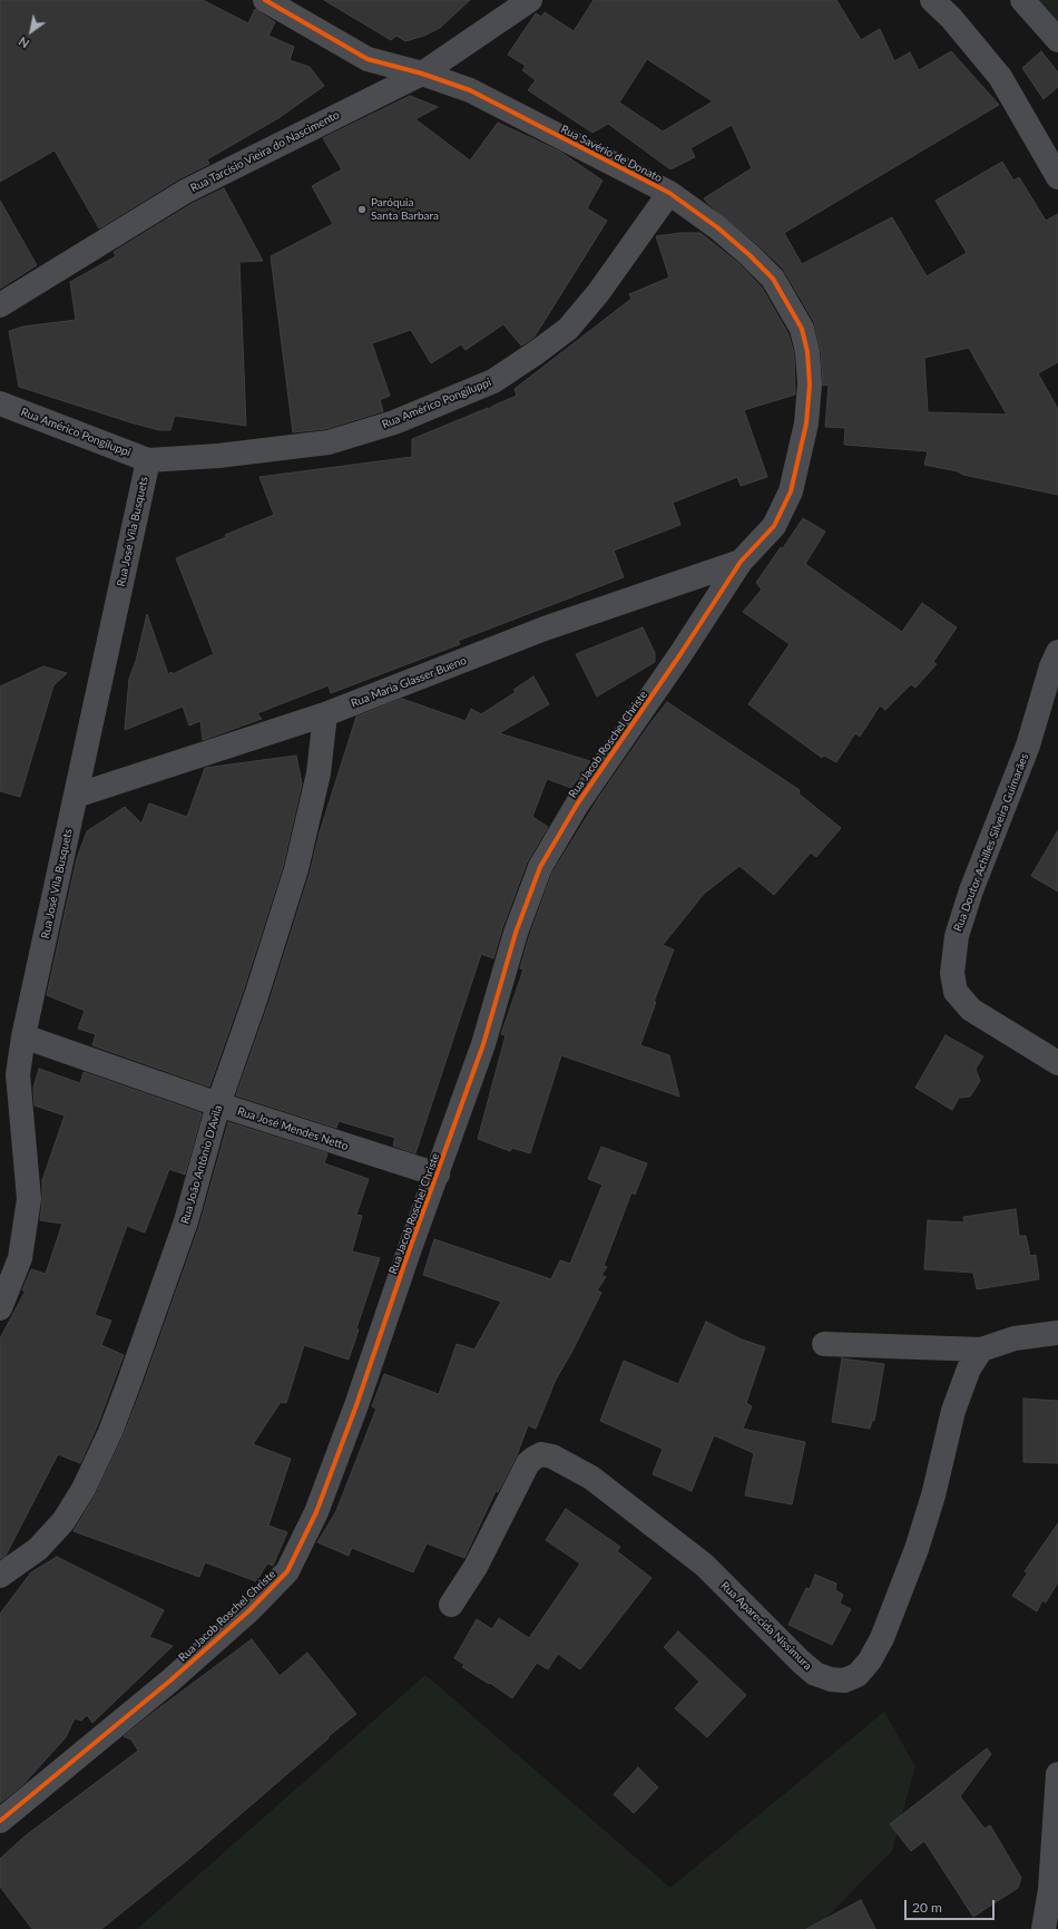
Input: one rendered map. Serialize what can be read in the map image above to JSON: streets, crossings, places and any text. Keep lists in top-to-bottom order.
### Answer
{
  "streets": {
    "street": [
      "Rua Tarcísio Vieira do Nascimento",
      "Rua Savério de Donato",
      "Rua Américo Pongiluppi",
      "Rua José Vila Busquets",
      "Rua Maria Glasser Bueno",
      "Rua Jacob Roschel Christe",
      "Rua Doutor Achilles Silveira Guimarães",
      "Rua José Mendes Netto",
      "Rua João Antônio D'Avila",
      "Rua Aparecida Nissimura"
    ]
  },
  "crossings": [
    ["Rua Tarcísio Vieira do Nascimento", "Rua Savério de Donato"],
    ["Rua Savério de Donato", "Rua Américo Pongiluppi"],
    ["Rua Savério de Donato", "Rua Maria Glasser Bueno"],
    ["Rua Savério de Donato", "Rua Jacob Roschel Christe"],
    ["Rua Américo Pongiluppi", "Rua José Vila Busquets"],
    ["Rua José Vila Busquets", "Rua Maria Glasser Bueno"],
    ["Rua José Vila Busquets", "Rua José Mendes Netto"],
    ["Rua Maria Glasser Bueno", "Rua Jacob Roschel Christe"],
    ["Rua Maria Glasser Bueno", "Rua João Antônio D'Avila"],
    ["Rua Jacob Roschel Christe", "Rua José Mendes Netto"],
    ["Rua José Mendes Netto", "Rua João Antônio D'Avila"]
  ],
  "places": ["Paróquia Santa Barbara"],
  "scale_bar": "20 m",
  "north": "bottom left"
}
